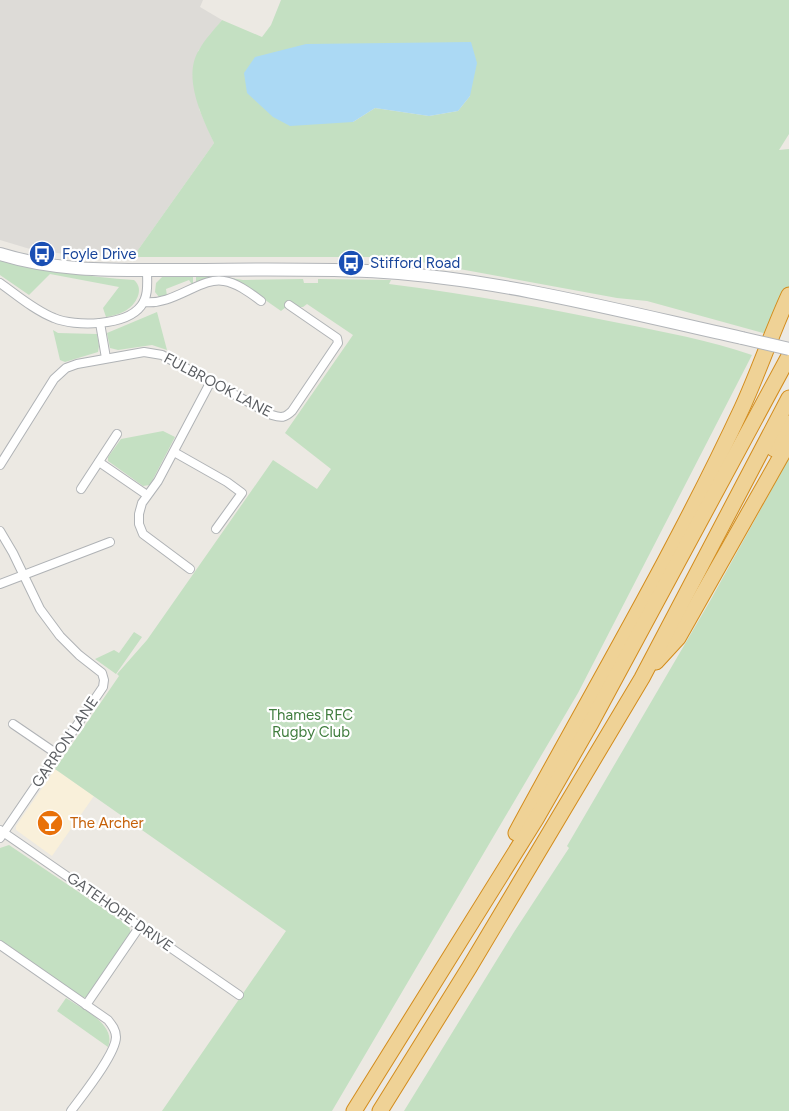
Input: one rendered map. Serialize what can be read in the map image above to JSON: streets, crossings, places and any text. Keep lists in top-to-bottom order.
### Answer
{
  "streets": {
    "street": ["FULBROOK LANE", "GARRON LANE", "GATEHOPE DRIVE"]
  },
  "crossings": [
    ["GARRON LANE", "GATEHOPE DRIVE"]
  ],
  "parks": ["Thames RFC Rugby Club"],
  "places": {
    "bus stop": ["Foyle Drive", "Stifford Road"],
    "bar": ["The Archer"]
  }
}
